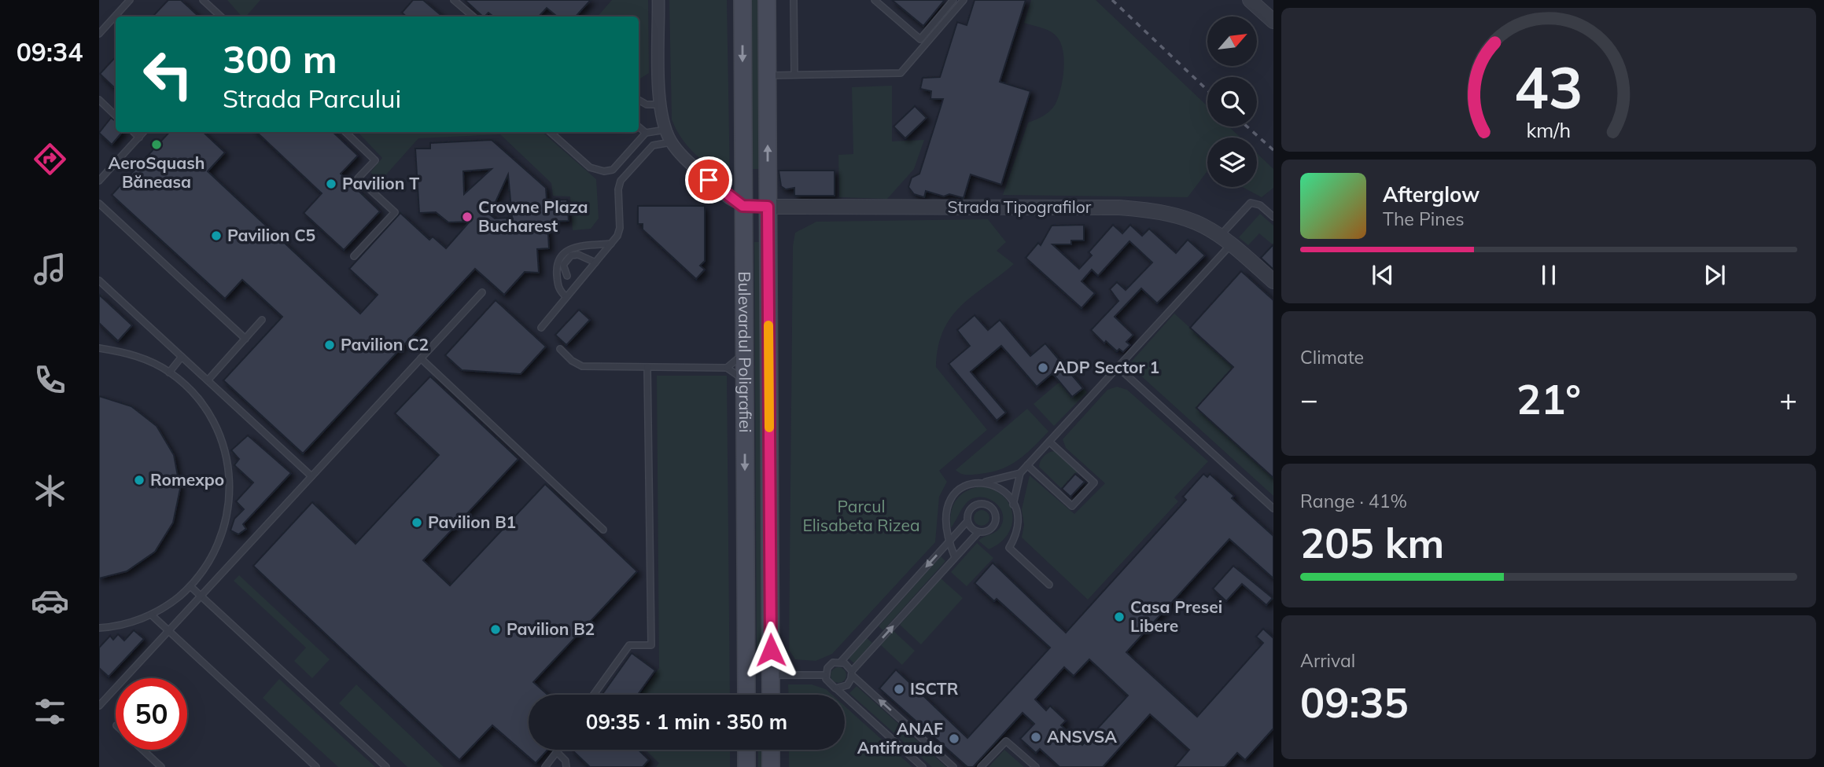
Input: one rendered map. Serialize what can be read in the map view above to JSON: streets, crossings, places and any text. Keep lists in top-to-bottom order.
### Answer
{
  "streets": {
    "main road": ["Bulevardul Poligrafiei"],
    "street": ["Strada Tipografilor"]
  },
  "crossings": [
    ["Strada Tipografilor", "Bulevardul Poligrafiei"]
  ],
  "parks": ["Parcul Elisabeta Rizea"],
  "places": [
    "AeroSquash Băneasa",
    "Pavilion T",
    "Crowne Plaza Bucharest",
    "Pavilion C5",
    "Pavilion C2",
    "ADP Sector 1",
    "Romexpo",
    "Pavilion B1",
    "Casa Presei Libere",
    "Pavilion B2",
    "ISCTR",
    "ANSVSA",
    "ANAF Antifrauda"
  ],
  "north": "top right",
  "page": {
    "tabs": "09:34",
    "turn": ["300 m", "Strada Parcului"],
    "song": ["Afterglow", "The Pines"],
    "tile": [
      "Climate",
      ["Range · 41%", "205 km"],
      ["Arrival", "09:35"]
    ],
    "heat": ["−", "21°", "+"],
    "limit": "50",
    "trip": "09:35 · 1 min · 350 m",
    "gauge": ["43", "km/h"]
  }
}
